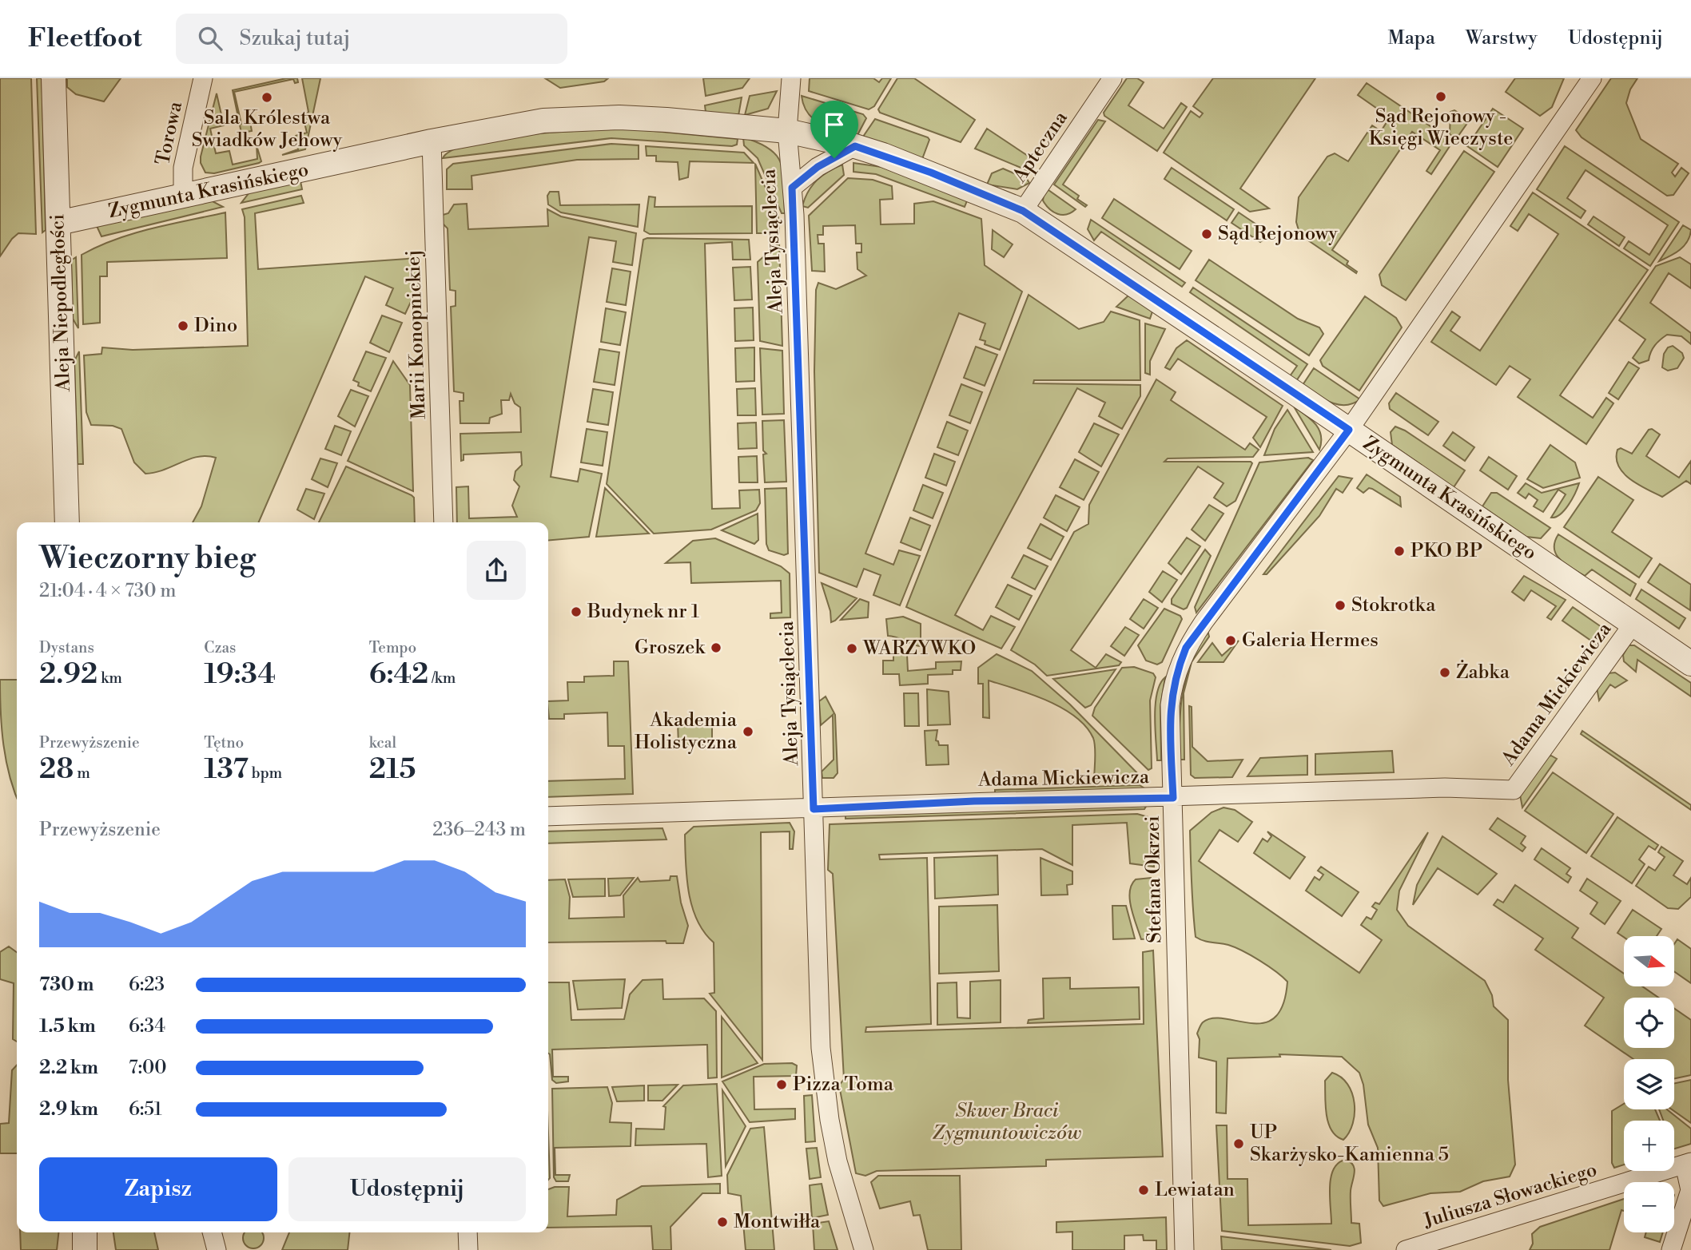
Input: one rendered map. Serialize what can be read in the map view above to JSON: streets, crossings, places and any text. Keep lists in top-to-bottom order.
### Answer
{
  "streets": {
    "street": [
      "Torowa",
      "Apteczna",
      "Zygmunta Krasińskiego",
      "Aleja Tysiąclecia",
      "Aleja Niepodległości",
      "Marii Konopnickiej",
      "Adama Mickiewicza",
      "Stefana Okrzei",
      "Juliusza Słowackiego"
    ]
  },
  "crossings": [
    ["Torowa", "Zygmunta Krasińskiego"],
    ["Apteczna", "Zygmunta Krasińskiego"],
    ["Zygmunta Krasińskiego", "Aleja Tysiąclecia"],
    ["Zygmunta Krasińskiego", "Aleja Niepodległości"],
    ["Zygmunta Krasińskiego", "Marii Konopnickiej"],
    ["Zygmunta Krasińskiego", "Adama Mickiewicza"],
    ["Zygmunta Krasińskiego", "Stefana Okrzei"],
    ["Aleja Tysiąclecia", "Adama Mickiewicza"],
    ["Adama Mickiewicza", "Stefana Okrzei"]
  ],
  "parks": ["Skwer Braci Zygmuntowiczów"],
  "places": [
    "Sąd Rejonowy - Księgi Wieczyste",
    "Sala Królestwa Swiadków Jehowy",
    "Sąd Rejonowy",
    "Dino",
    "PKO BP",
    "Stokrotka",
    "Budynek nr 1",
    "Galeria Hermes",
    "Groszek",
    "WARZYWKO",
    "Żabka",
    "Akademia Holistyczna",
    "Pizza Toma",
    "UP Skarżysko-Kamienna 5",
    "Lewiatan",
    "Montwiłła"
  ],
  "north": "right",
  "page": {
    "header": "Fleetfoot",
    "search": "Szukaj tutaj",
    "nav": ["Mapa", "Warstwy", "Udostępnij"],
    "heading": ["Wieczorny bieg", "21:04 · 4 × 730 m"],
    "stats": [
      ["Dystans", "2.92 km"],
      ["Czas", "19:34"],
      ["Tempo", "6:42 /km"],
      ["Przewyższenie", "28 m"],
      ["Tętno", "137 bpm"],
      ["kcal", "215"]
    ],
    "chart": ["Przewyższenie", "236–243 m"],
    "map_buttons": ["+", "−"],
    "list": [
      {
        "name": "730 m",
        "note": "6:23"
      },
      {
        "name": "1.5 km",
        "note": "6:34"
      },
      {
        "name": "2.2 km",
        "note": "7:00"
      },
      {
        "name": "2.9 km",
        "note": "6:51"
      }
    ],
    "buttons": ["Zapisz", "Udostępnij"]
  }
}
